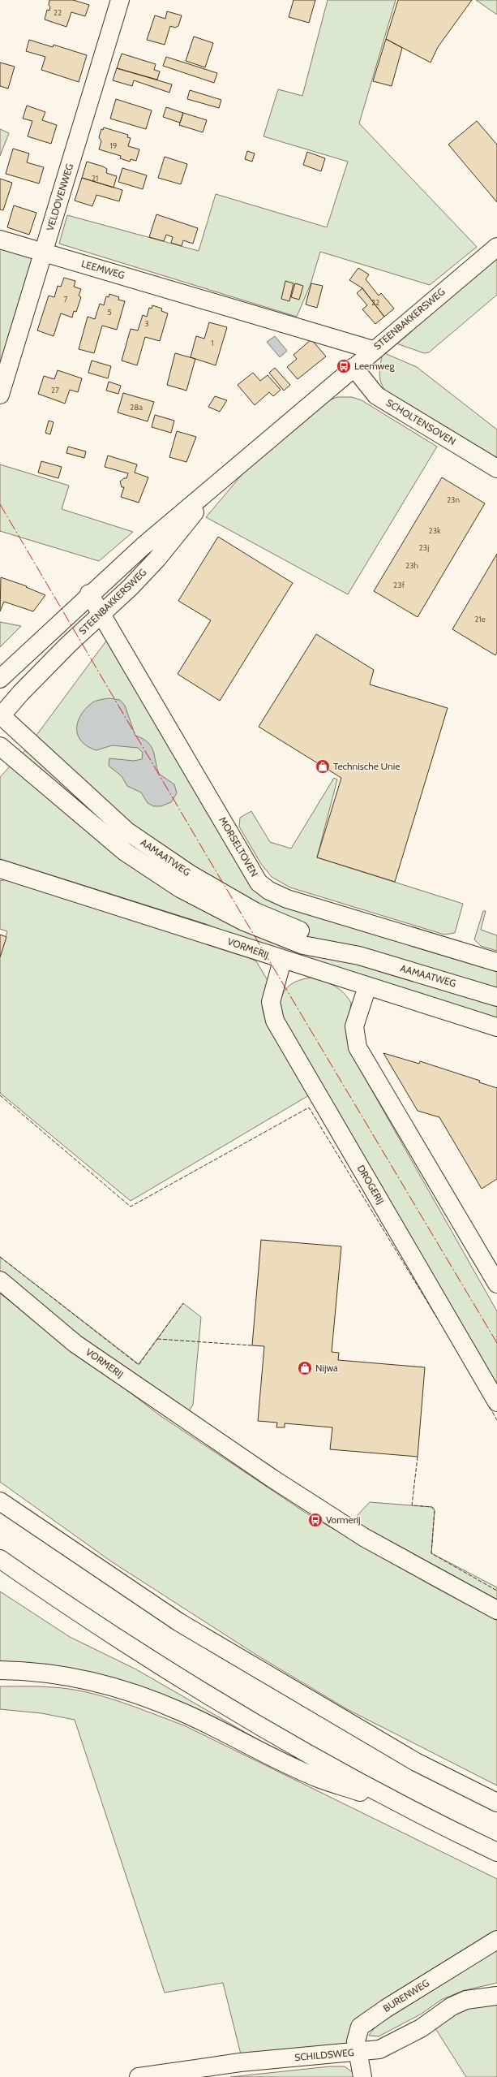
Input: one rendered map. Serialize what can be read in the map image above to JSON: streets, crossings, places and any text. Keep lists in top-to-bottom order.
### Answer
{
  "streets": {
    "main road": [
      "VELDOVENWEG",
      "LEEMWEG",
      "STEENBAKKERSWEG",
      "SCHOLTENSOVEN",
      "MORSELTOVEN",
      "AAMAATWEG",
      "VORMERIJ",
      "DROGERIJ",
      "BURENWEG",
      "SCHILDSWEG"
    ]
  },
  "crossings": [
    ["VELDOVENWEG", "LEEMWEG"],
    ["LEEMWEG", "STEENBAKKERSWEG"],
    ["STEENBAKKERSWEG", "SCHOLTENSOVEN"],
    ["STEENBAKKERSWEG", "MORSELTOVEN"],
    ["STEENBAKKERSWEG", "AAMAATWEG"],
    ["VORMERIJ", "DROGERIJ"],
    ["BURENWEG", "SCHILDSWEG"]
  ],
  "places": {
    "bus stop": ["Leemweg", "Vormerij"],
    "shop": ["Technische Unie", "Nijwa"]
  },
  "house_numbers": [
    "22",
    "19",
    "21",
    "7",
    "22",
    "5",
    "3",
    "1",
    "27",
    "28a",
    "23n",
    "23k",
    "23j",
    "23h",
    "23f",
    "21e"
  ]
}
